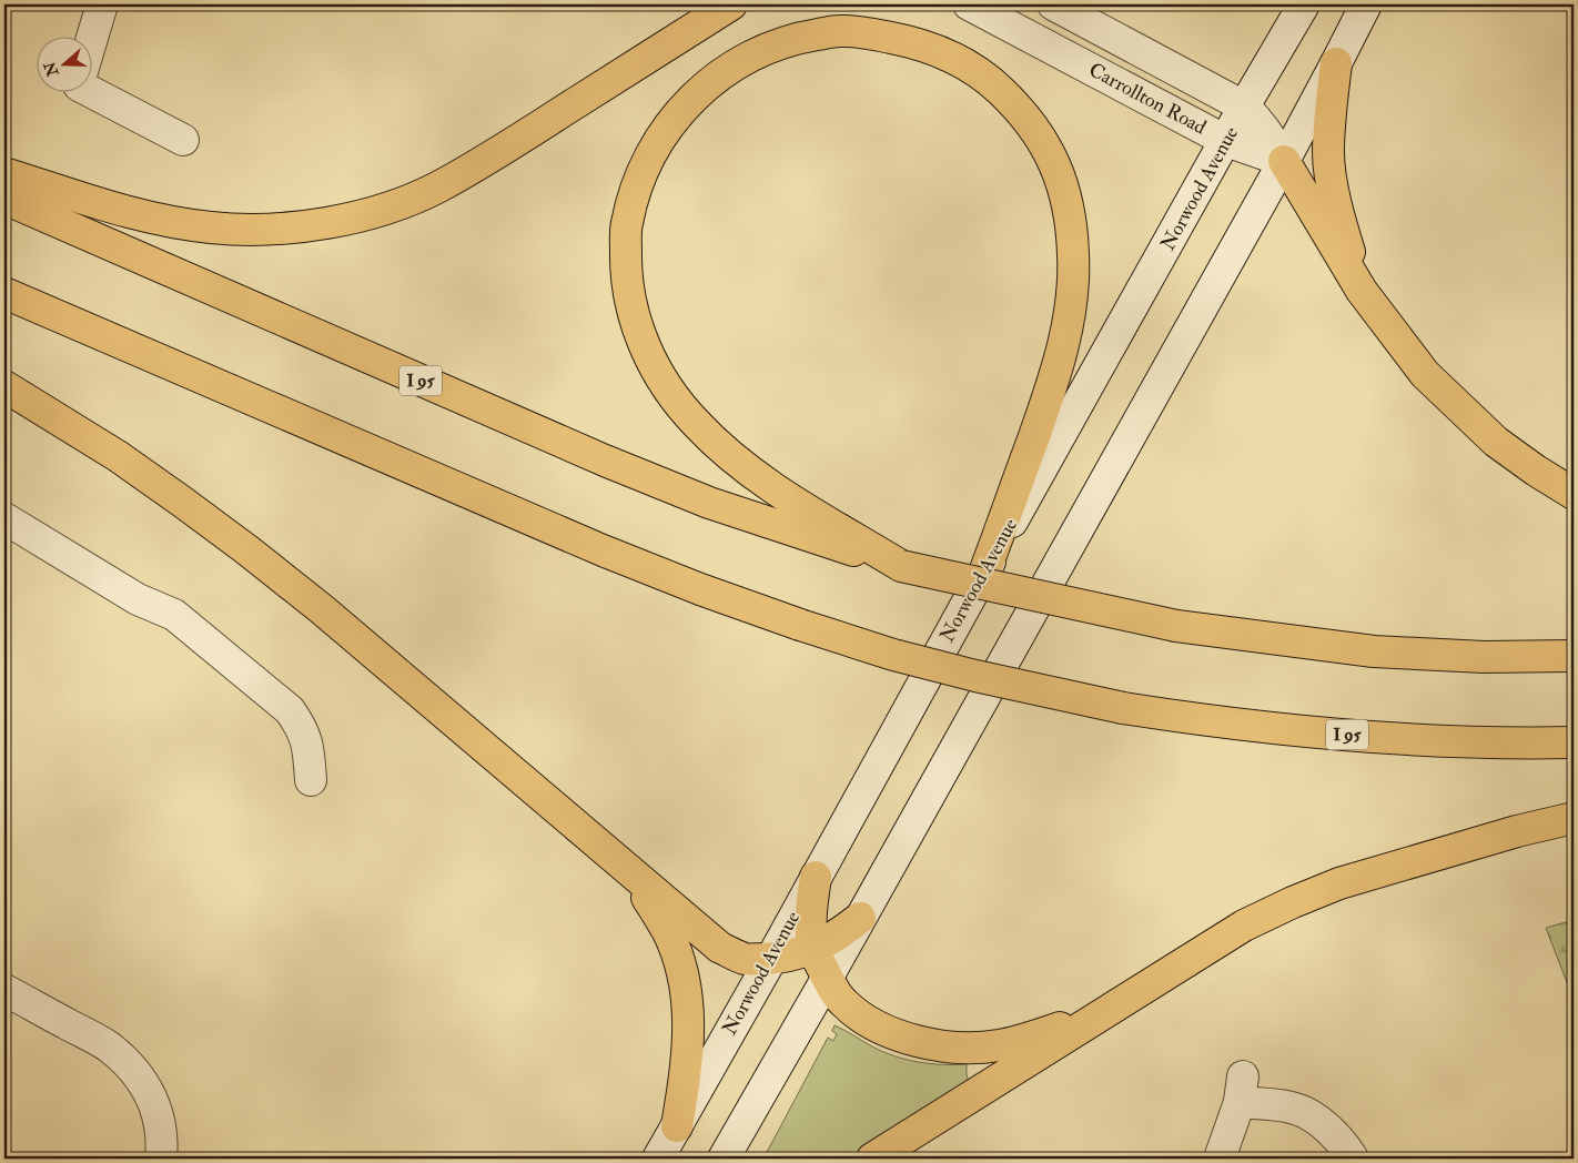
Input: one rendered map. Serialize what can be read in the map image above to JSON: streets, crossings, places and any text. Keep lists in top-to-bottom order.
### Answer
{
  "streets": {
    "highway": ["I 95"],
    "main road": ["Carrollton Road", "Norwood Avenue"]
  },
  "crossings": [
    ["Carrollton Road", "Norwood Avenue"]
  ],
  "north": "left"
}
